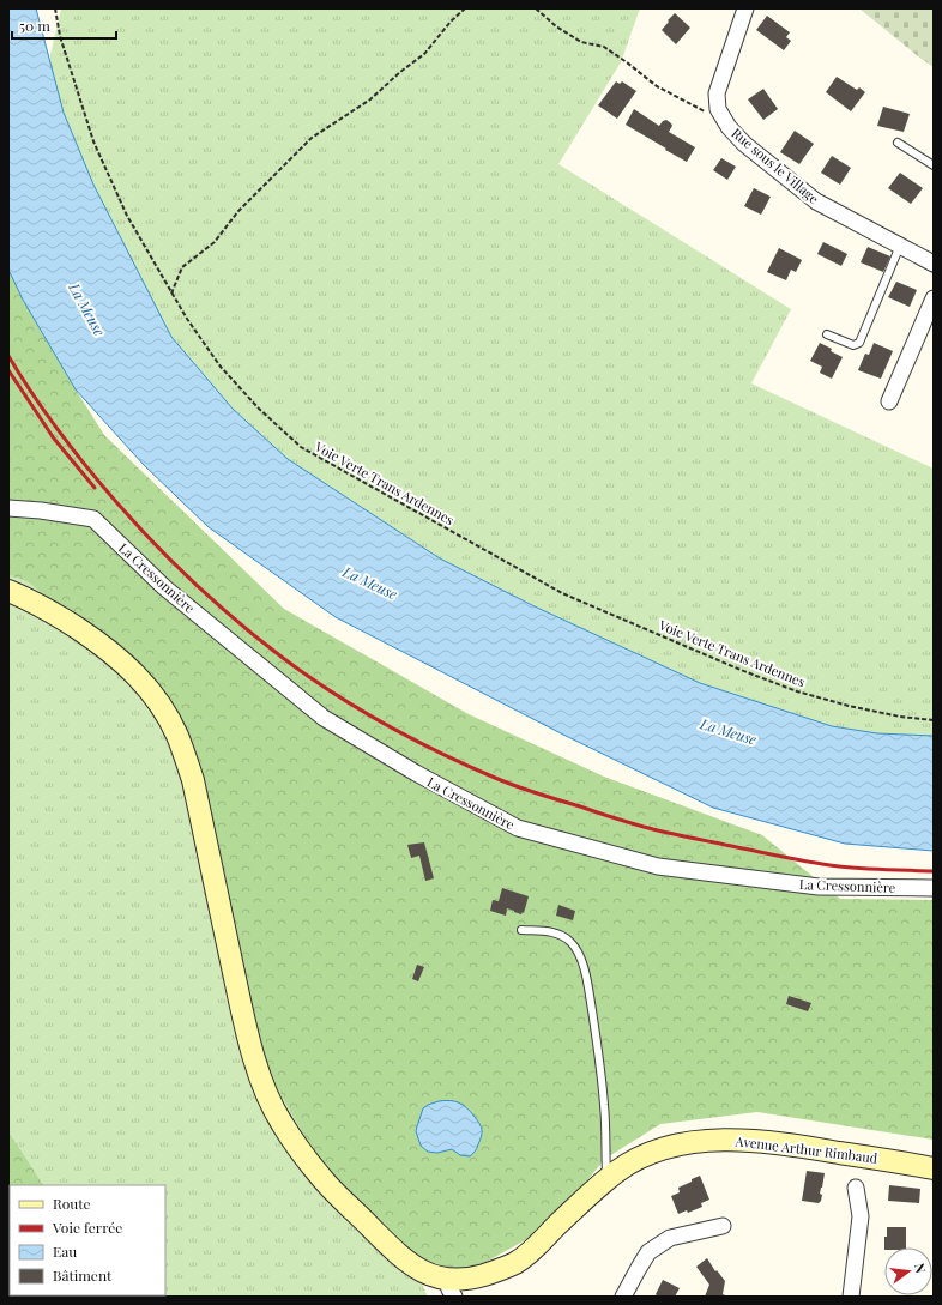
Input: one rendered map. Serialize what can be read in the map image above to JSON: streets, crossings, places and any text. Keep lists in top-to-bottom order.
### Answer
{
  "streets": {
    "street": ["Rue sous le Village", "La Cressonnière", "Avenue Arthur Rimbaud"],
    "path": ["Voie Verte Trans Ardennes"]
  },
  "water": ["La Meuse"],
  "legend": [
    "Route",
    "Voie ferrée",
    "Eau",
    "Bâtiment"
  ],
  "scale_bar": "50 m",
  "north": "right"
}
